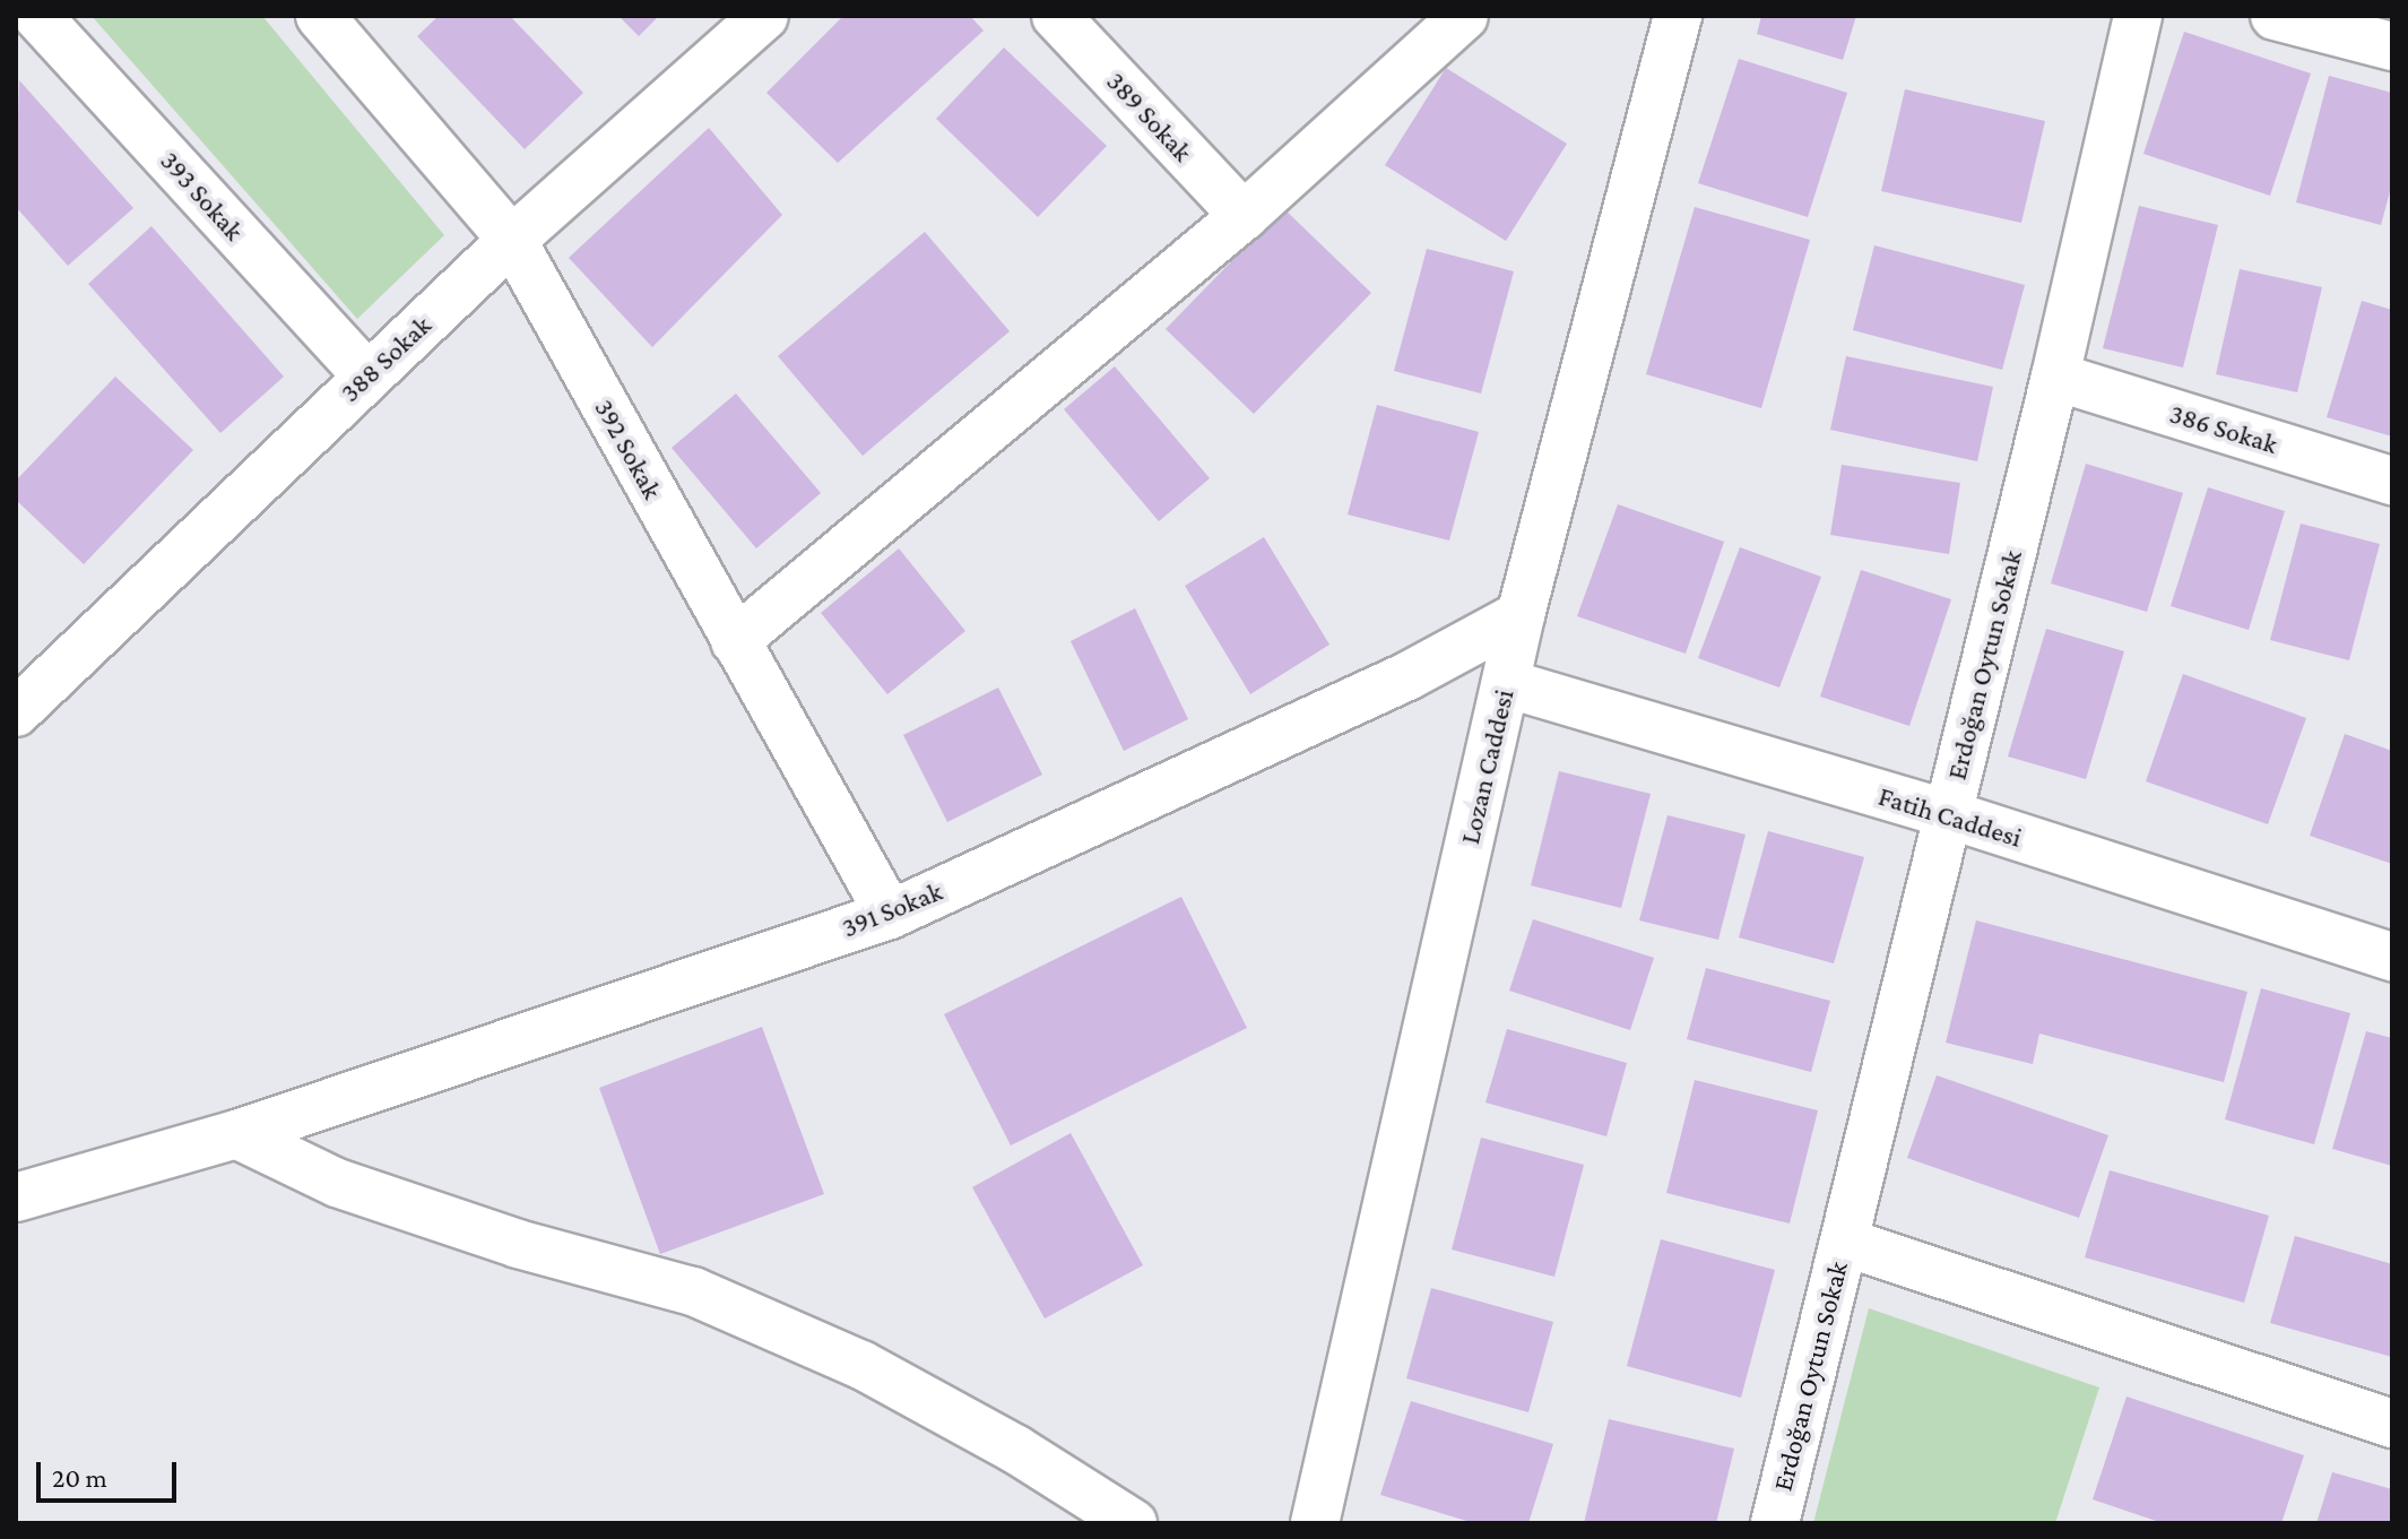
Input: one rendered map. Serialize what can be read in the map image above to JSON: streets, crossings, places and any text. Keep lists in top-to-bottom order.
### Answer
{
  "streets": {
    "street": [
      "389 Sokak",
      "393 Sokak",
      "388 Sokak",
      "386 Sokak",
      "392 Sokak",
      "Erdoğan Oytun Sokak",
      "Lozan Caddesi",
      "Fatih Caddesi",
      "391 Sokak"
    ]
  },
  "crossings": [
    ["393 Sokak", "388 Sokak"],
    ["388 Sokak", "392 Sokak"],
    ["386 Sokak", "Erdoğan Oytun Sokak"],
    ["392 Sokak", "391 Sokak"],
    ["Erdoğan Oytun Sokak", "Fatih Caddesi"],
    ["Lozan Caddesi", "Fatih Caddesi"],
    ["Lozan Caddesi", "391 Sokak"]
  ],
  "scale_bar": "20 m"
}
